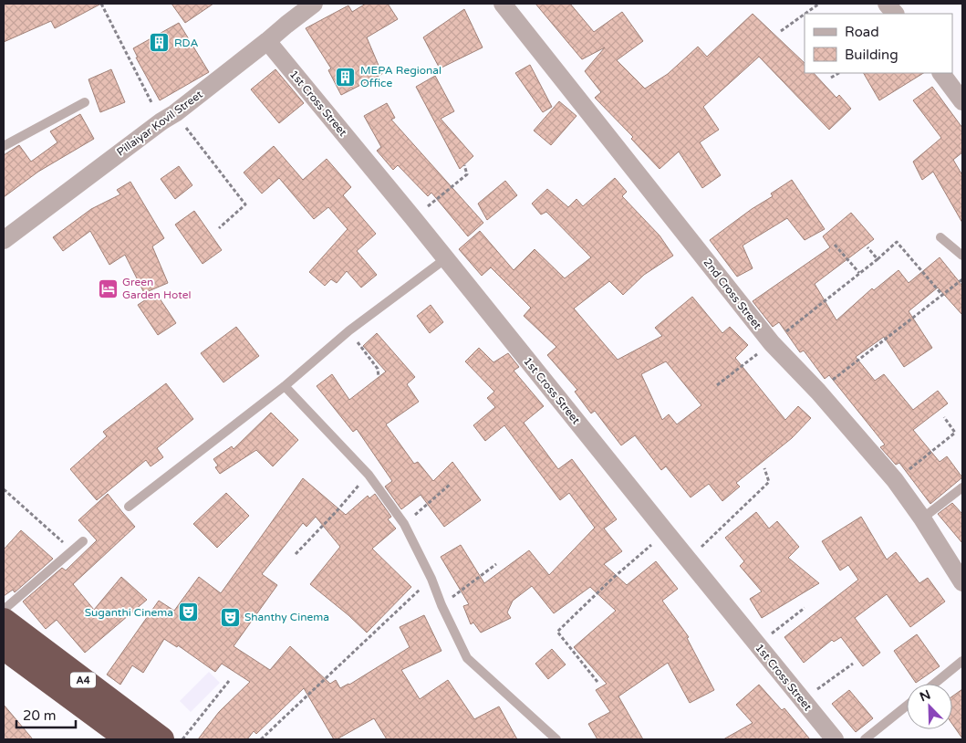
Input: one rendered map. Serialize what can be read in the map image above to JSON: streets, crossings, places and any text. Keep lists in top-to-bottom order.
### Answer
{
  "streets": {
    "highway": ["A4"],
    "street": ["1st Cross Street", "Pillaiyar Kovil Street", "2nd Cross Street"]
  },
  "crossings": [
    ["1st Cross Street", "Pillaiyar Kovil Street"]
  ],
  "places": {
    "building": ["RDA", "MEPA Regional Office"],
    "hotel": ["Green Garden Hotel"],
    "theatre": ["Suganthi Cinema", "Shanthy Cinema"]
  },
  "legend": ["Road", "Building"],
  "scale_bar": "20 m",
  "north": "top left"
}
